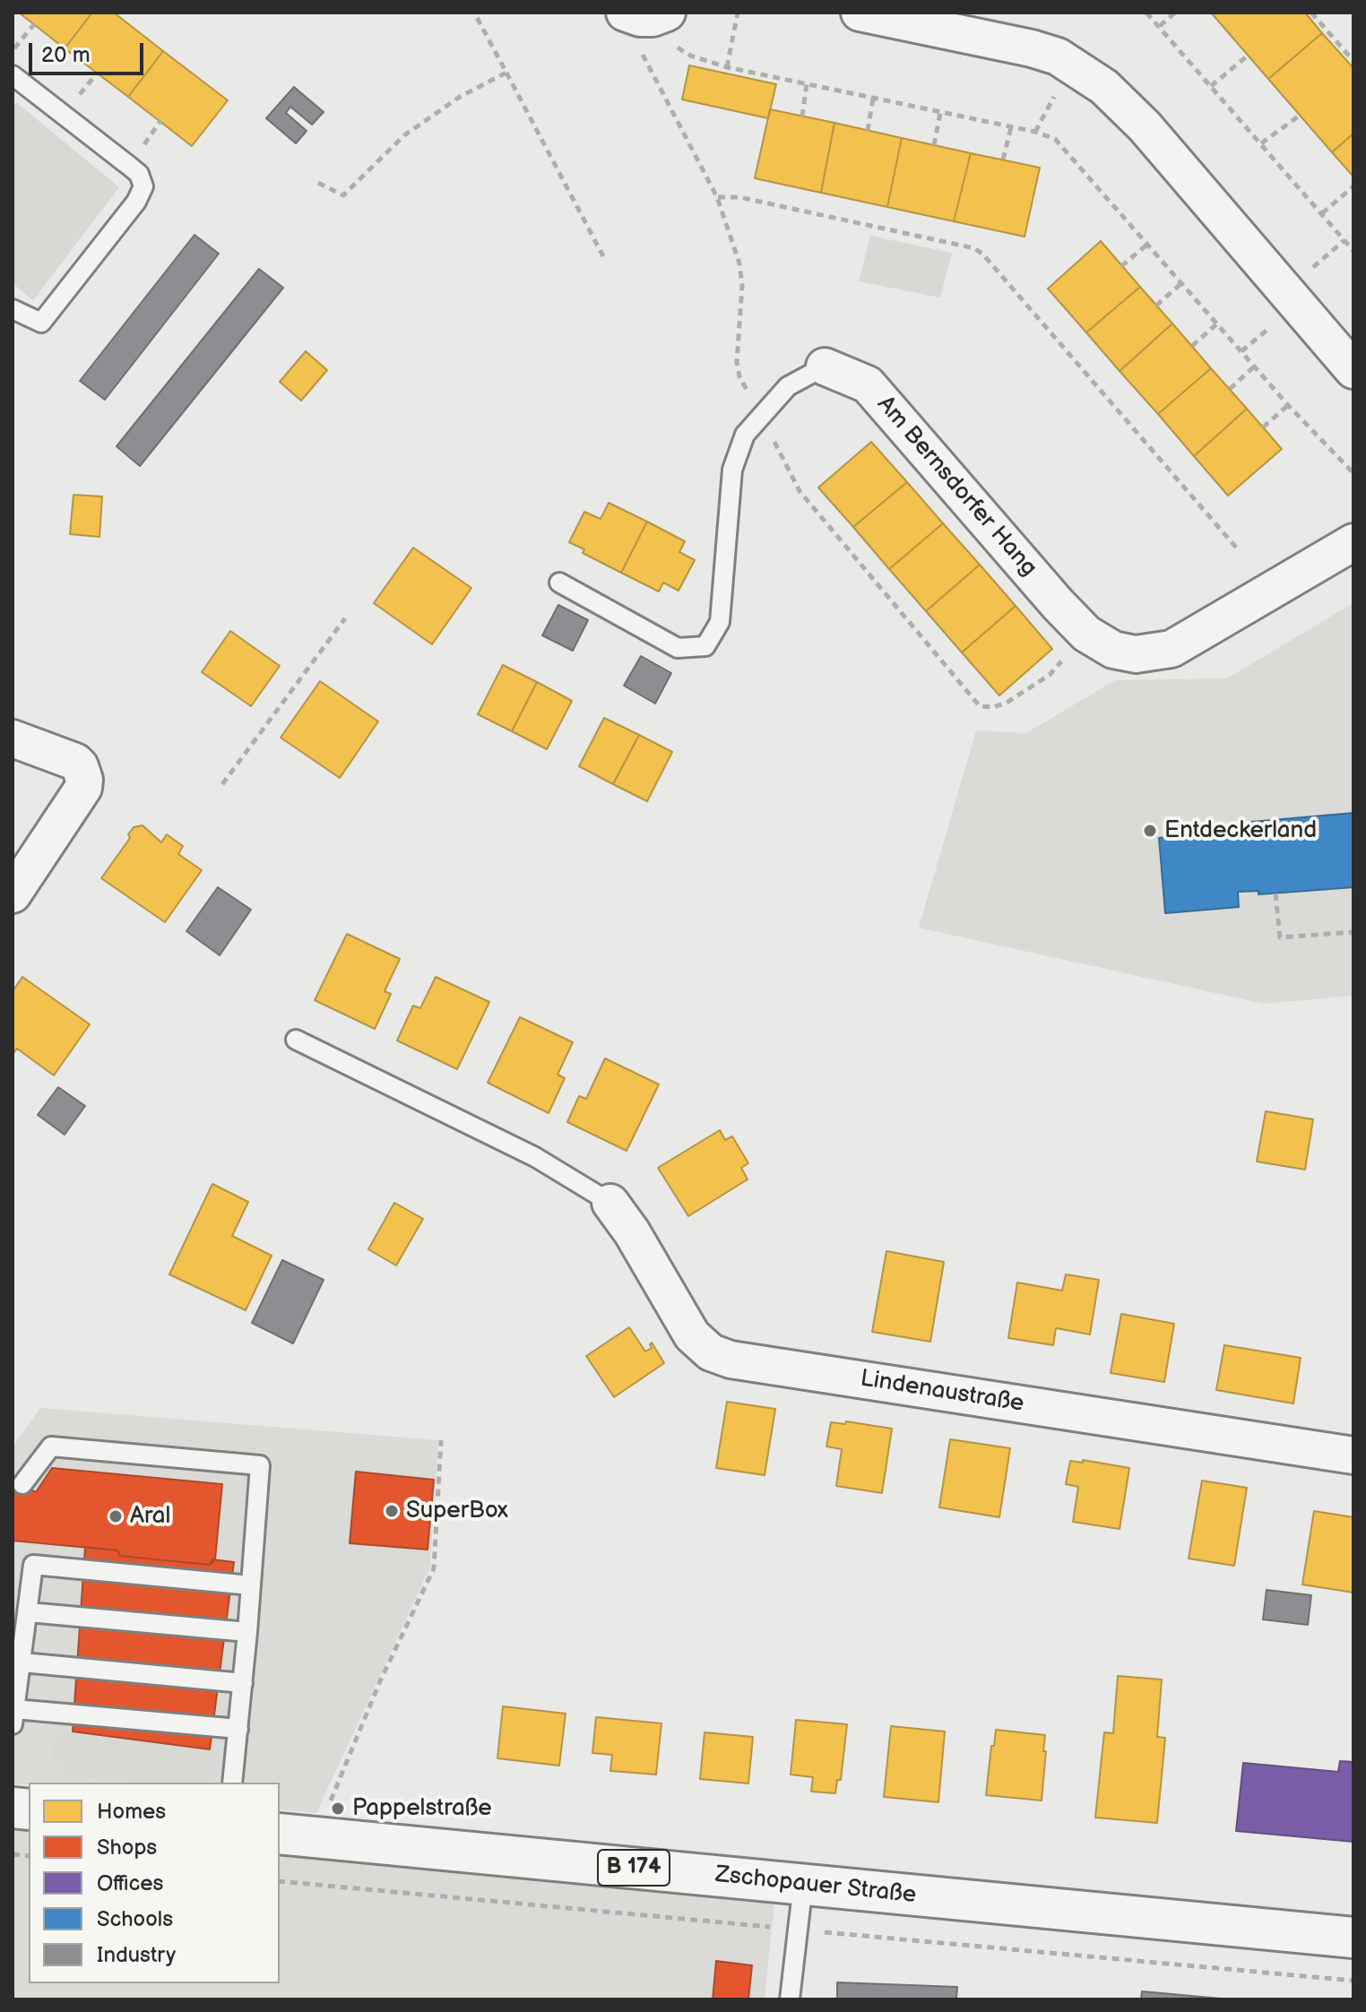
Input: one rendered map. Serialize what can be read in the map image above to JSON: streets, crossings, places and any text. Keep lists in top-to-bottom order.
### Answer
{
  "streets": {
    "main road": ["B 174", "Zschopauer Straße"],
    "street": ["Am Bernsdorfer Hang", "Lindenaustraße"]
  },
  "places": [
    "Entdeckerland",
    "SuperBox",
    "Aral",
    "Pappelstraße"
  ],
  "legend": [
    "Homes",
    "Shops",
    "Offices",
    "Schools",
    "Industry"
  ],
  "scale_bar": "20 m"
}
